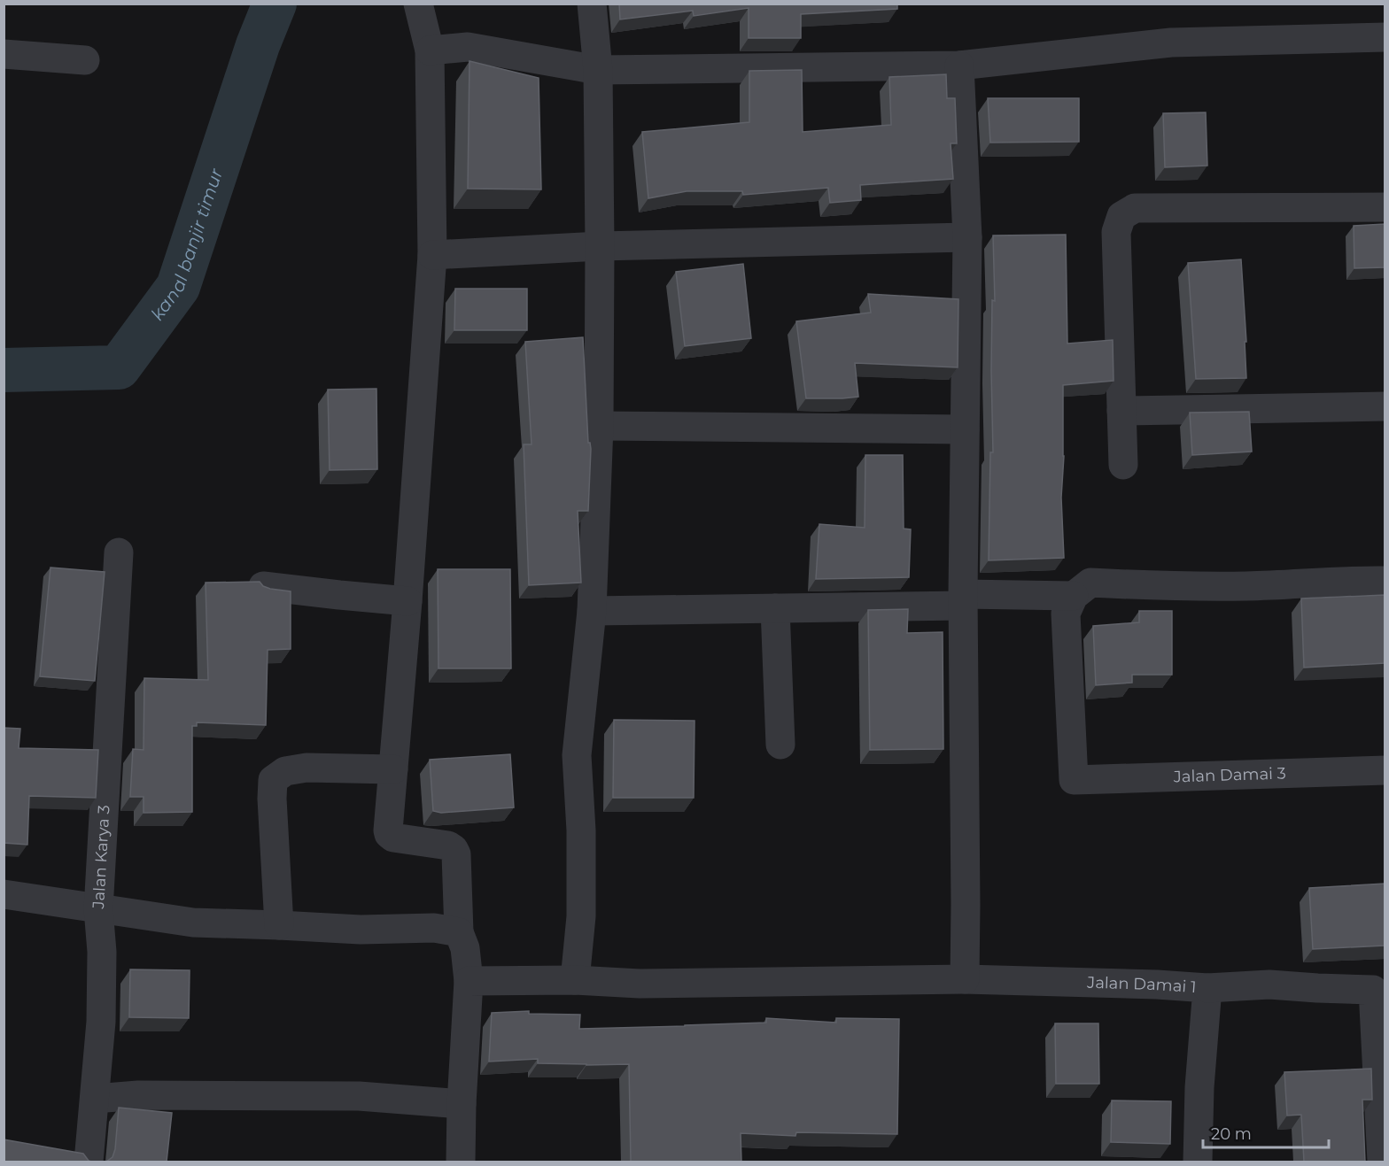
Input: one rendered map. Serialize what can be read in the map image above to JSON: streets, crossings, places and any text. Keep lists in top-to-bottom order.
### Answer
{
  "streets": {
    "street": ["Jalan Damai 3", "Jalan Karya 3", "Jalan Damai 1"]
  },
  "water": ["kanal banjir timur"],
  "scale_bar": "20 m"
}
